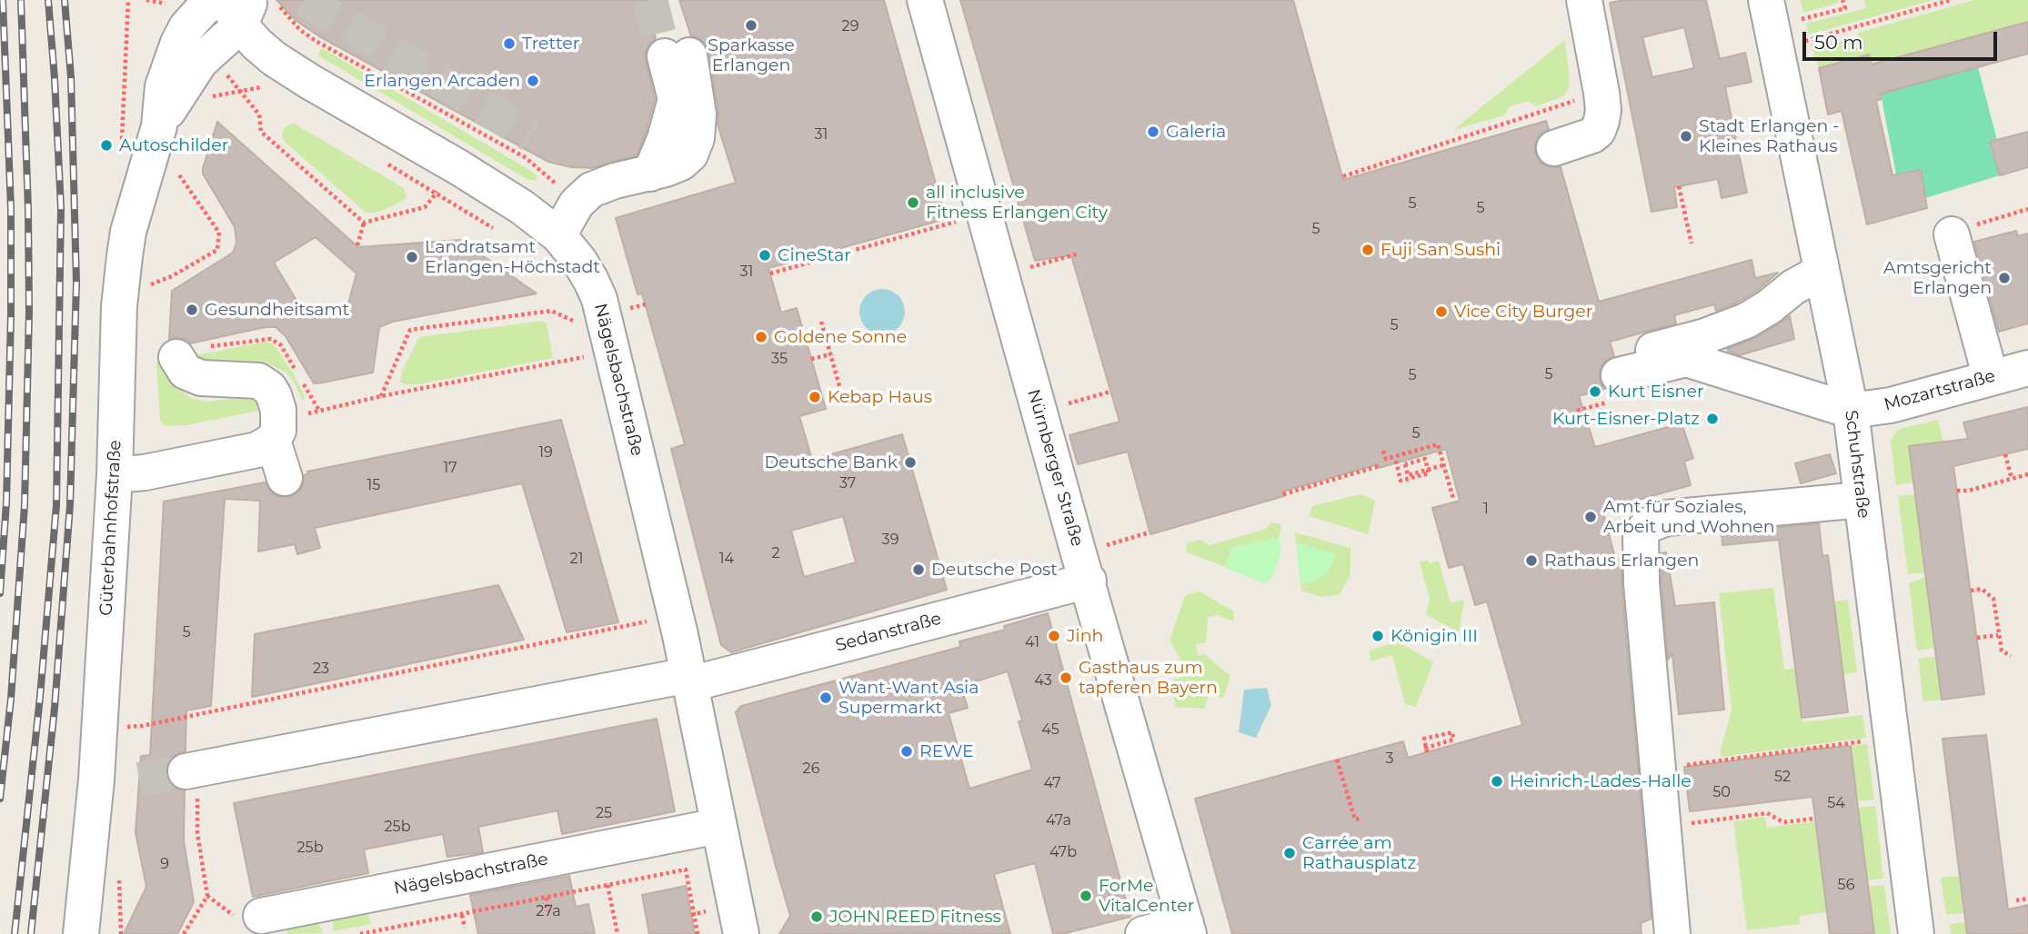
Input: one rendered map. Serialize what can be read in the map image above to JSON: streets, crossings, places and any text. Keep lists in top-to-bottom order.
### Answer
{
  "streets": {
    "street": [
      "Nägelsbachstraße",
      "Mozartstraße",
      "Schuhstraße",
      "Nürnberger Straße",
      "Güterbahnhofstraße",
      "Sedanstraße"
    ]
  },
  "crossings": [
    ["Nägelsbachstraße", "Güterbahnhofstraße"],
    ["Nägelsbachstraße", "Sedanstraße"],
    ["Mozartstraße", "Schuhstraße"],
    ["Nürnberger Straße", "Sedanstraße"]
  ],
  "places": [
    "Sparkasse Erlangen",
    "Tretter",
    "Erlangen Arcaden",
    "Galeria",
    "Stadt Erlangen - Kleines Rathaus",
    "Autoschilder",
    "all inclusive Fitness Erlangen City",
    "Fuji San Sushi",
    "CineStar",
    "Landratsamt Erlangen-Höchstadt",
    "Amtsgericht Erlangen",
    "Gesundheitsamt",
    "Vice City Burger",
    "Goldene Sonne",
    "Kurt Eisner",
    "Kebap Haus",
    "Kurt-Eisner-Platz",
    "Deutsche Bank",
    "Amt für Soziales, Arbeit und Wohnen",
    "Rathaus Erlangen",
    "Deutsche Post",
    "Jinh",
    "Königin III",
    "Gasthaus zum tapferen Bayern",
    "Want-Want Asia Supermarkt",
    "REWE",
    "Heinrich-Lades-Halle",
    "Carrée am Rathausplatz",
    "ForMe VitalCenter",
    "JOHN REED Fitness"
  ],
  "house_numbers": [
    "29",
    "31",
    "5",
    "5",
    "5",
    "31",
    "5",
    "35",
    "5",
    "5",
    "5",
    "19",
    "17",
    "37",
    "15",
    "1",
    "39",
    "2",
    "21",
    "14",
    "5",
    "41",
    "23",
    "43",
    "45",
    "3",
    "26",
    "52",
    "47",
    "50",
    "54",
    "25",
    "47a",
    "25b",
    "25b",
    "47b",
    "9",
    "56",
    "27a"
  ],
  "scale_bar": "50 m"
}
